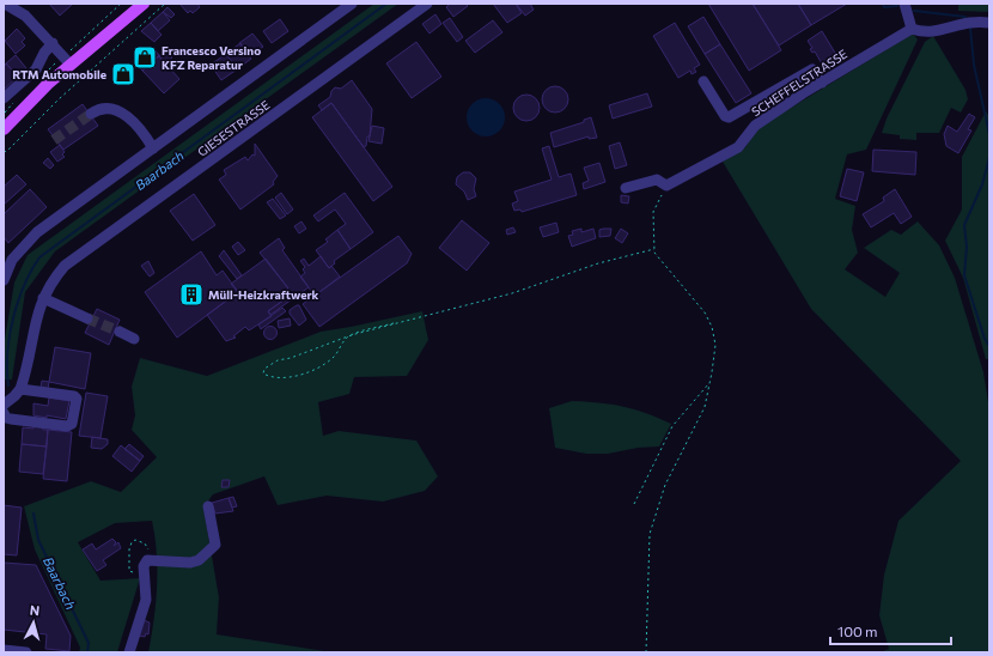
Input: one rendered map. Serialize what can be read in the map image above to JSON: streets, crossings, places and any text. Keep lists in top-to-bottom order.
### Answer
{
  "streets": {
    "street": ["SCHEFFELSTRASSE", "GIESESTRASSE"]
  },
  "water": ["Baarbach"],
  "places": {
    "shop": ["Francesco Versino KFZ Reparatur", "RTM Automobile"],
    "building": ["Müll-Heizkraftwerk"]
  },
  "scale_bar": "100 m",
  "north": "top"
}
